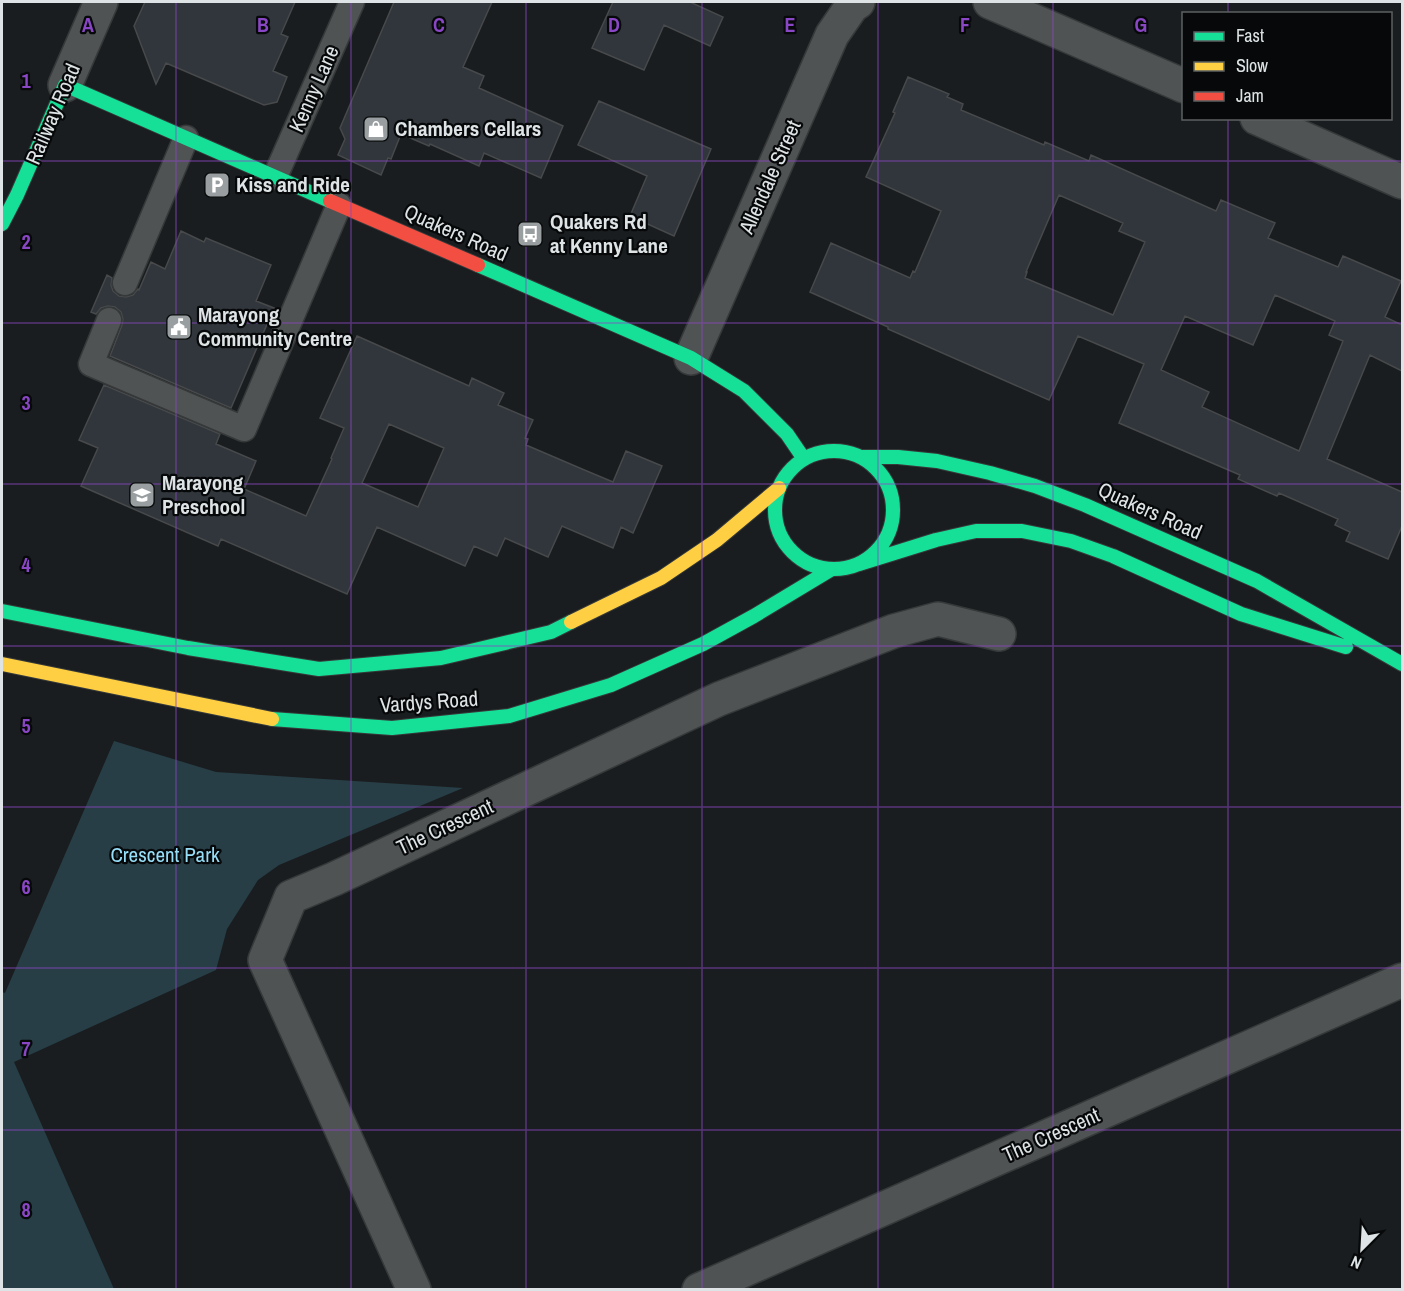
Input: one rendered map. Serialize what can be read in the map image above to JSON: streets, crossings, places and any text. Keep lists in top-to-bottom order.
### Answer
{
  "streets": {
    "main road": ["Railway Road", "Quakers Road", "Vardys Road"],
    "street": ["Allendale Street", "The Crescent"],
    "lane": ["Kenny Lane"]
  },
  "crossings": [
    ["Kenny Lane", "Quakers Road"],
    ["Railway Road", "Quakers Road"],
    ["Allendale Street", "Quakers Road"],
    ["Quakers Road", "Vardys Road"]
  ],
  "parks": ["Crescent Park"],
  "places": {
    "shop": ["Chambers Cellars"],
    "parking": ["Kiss and Ride"],
    "bus stop": ["Quakers Rd at Kenny Lane"],
    "public building": ["Marayong Community Centre"],
    "school or university": ["Marayong Preschool"]
  },
  "legend": ["Fast", "Slow", "Jam"],
  "north": "bottom left",
  "grid": {
    "columns": [
      "A",
      "B",
      "C",
      "D",
      "E",
      "F",
      "G"
    ],
    "rows": [
      "1",
      "2",
      "3",
      "4",
      "5",
      "6",
      "7",
      "8"
    ]
  }
}
